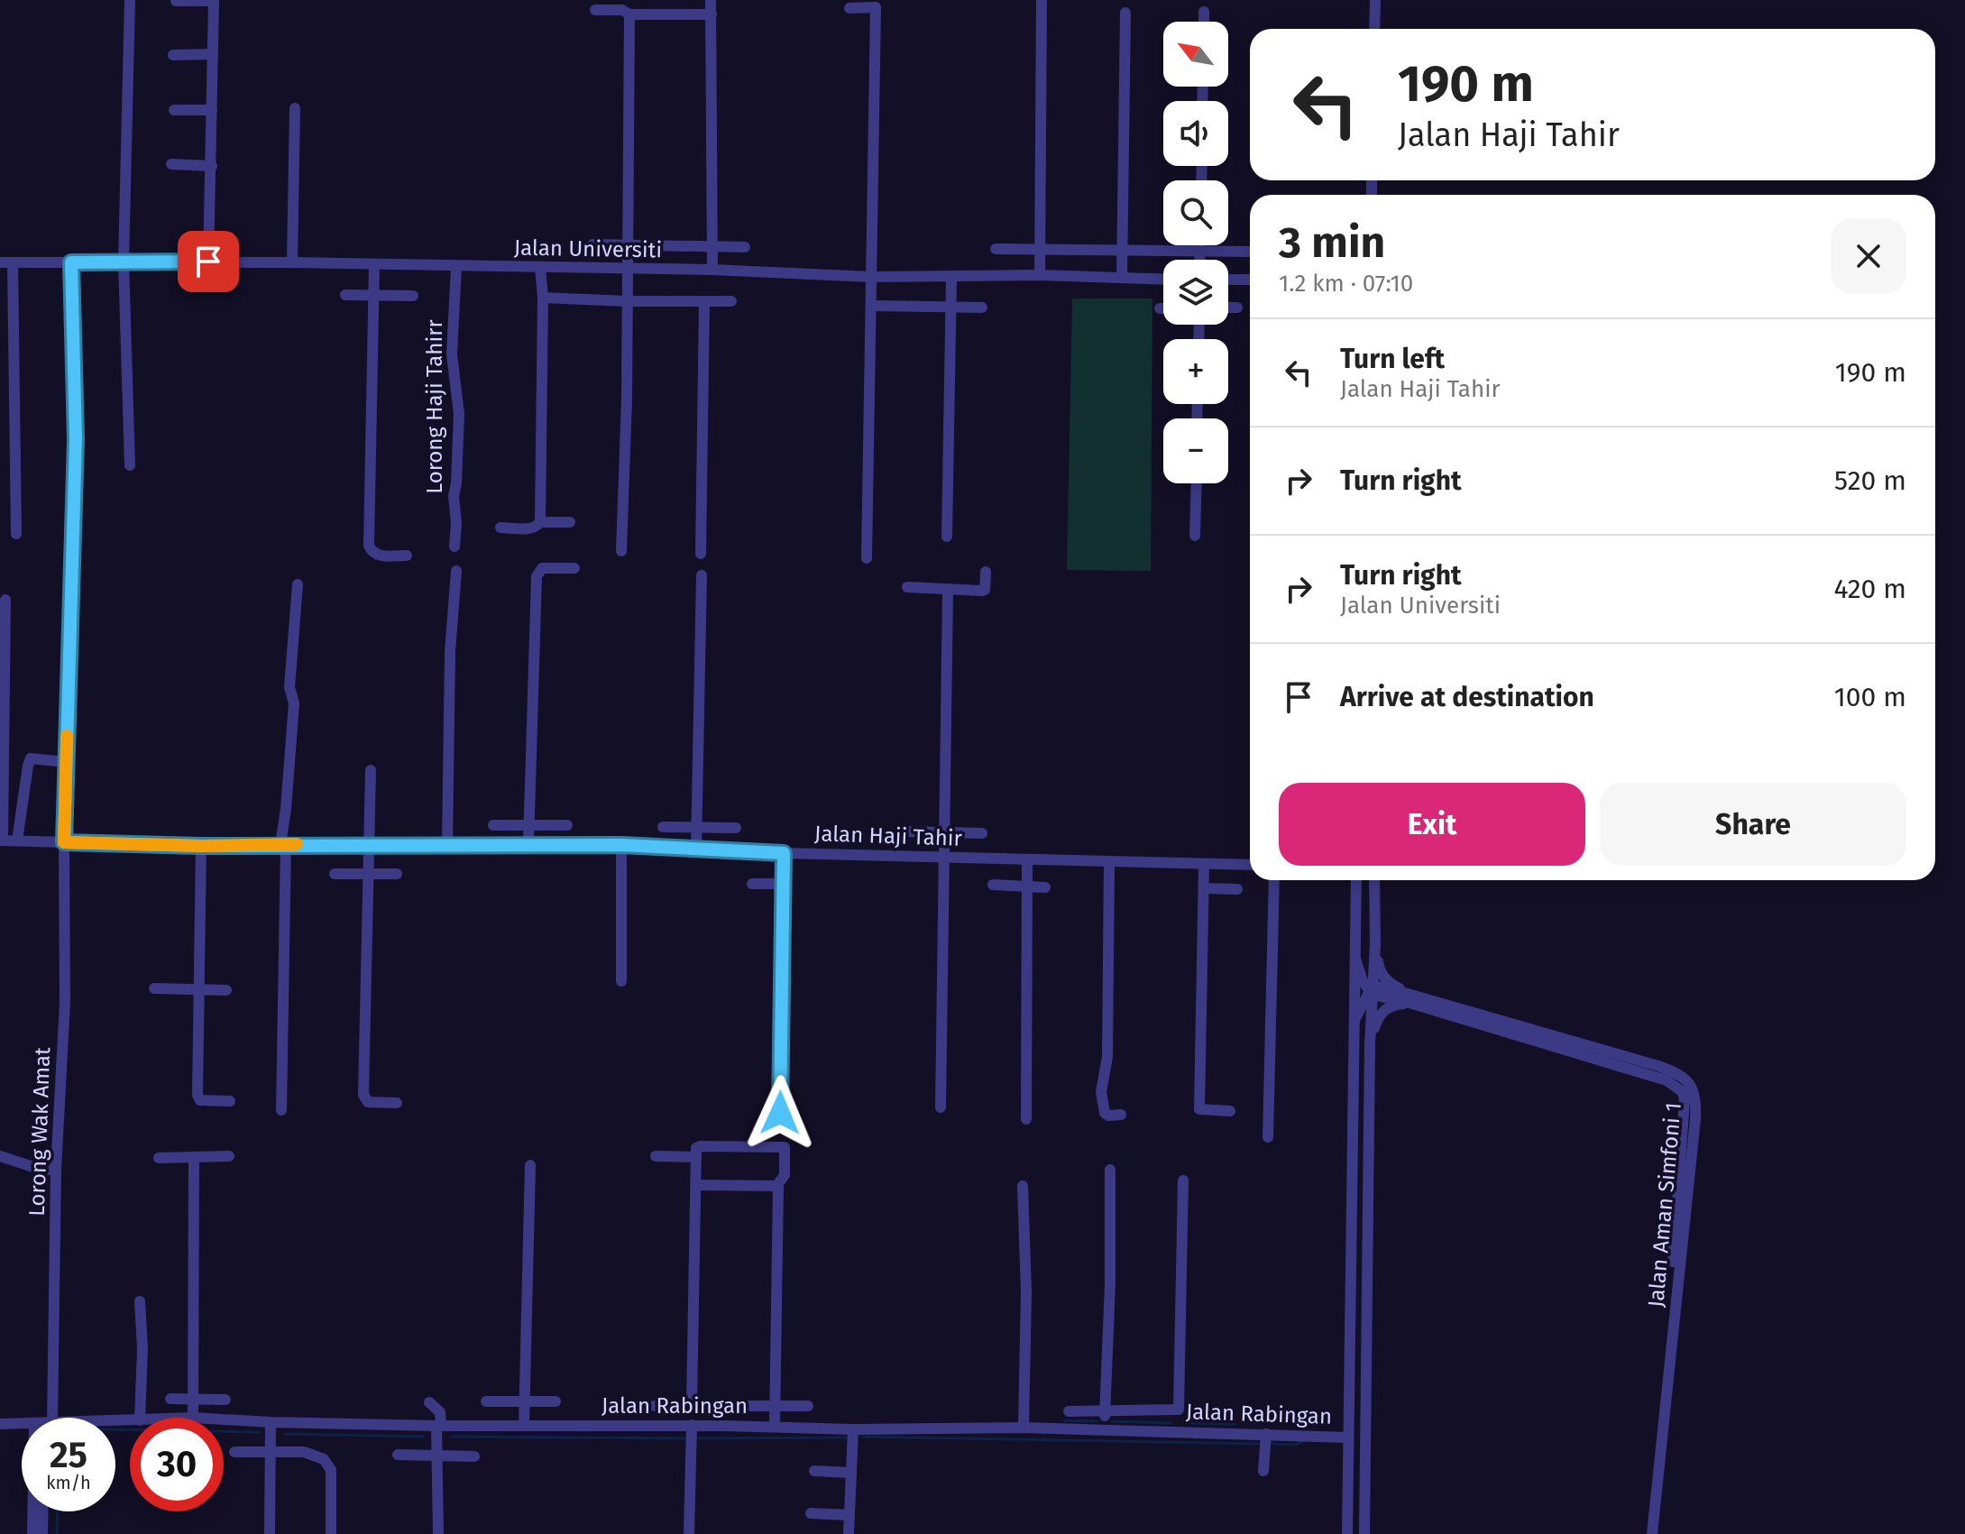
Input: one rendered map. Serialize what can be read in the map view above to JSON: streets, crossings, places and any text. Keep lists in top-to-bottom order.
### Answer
{
  "streets": {
    "street": [
      "Jalan Universiti",
      "Lorong Haji Tahirr",
      "Jalan Haji Tahir",
      "Lorong Wak Amat",
      "Jalan Aman Simfoni 1",
      "Jalan Rabingan"
    ]
  },
  "crossings": [
    ["Jalan Universiti", "Lorong Haji Tahirr"],
    ["Jalan Universiti", "Lorong Wak Amat"],
    ["Jalan Haji Tahir", "Lorong Wak Amat"]
  ],
  "north": "top left",
  "page": {
    "map_buttons": ["+", "−"],
    "turn": ["190 m", "Jalan Haji Tahir"],
    "heading": ["3 min", "1.2 km · 07:10"],
    "list": [
      {
        "name": "Turn left",
        "note": "Jalan Haji Tahir",
        "value": "190 m"
      },
      {
        "name": "Turn right",
        "value": "520 m"
      },
      {
        "name": "Turn right",
        "note": "Jalan Universiti",
        "value": "420 m"
      },
      {
        "name": "Arrive at destination",
        "value": "100 m"
      }
    ],
    "buttons": ["Exit", "Share"],
    "speed": "25 km/h",
    "limit": "30"
  }
}
